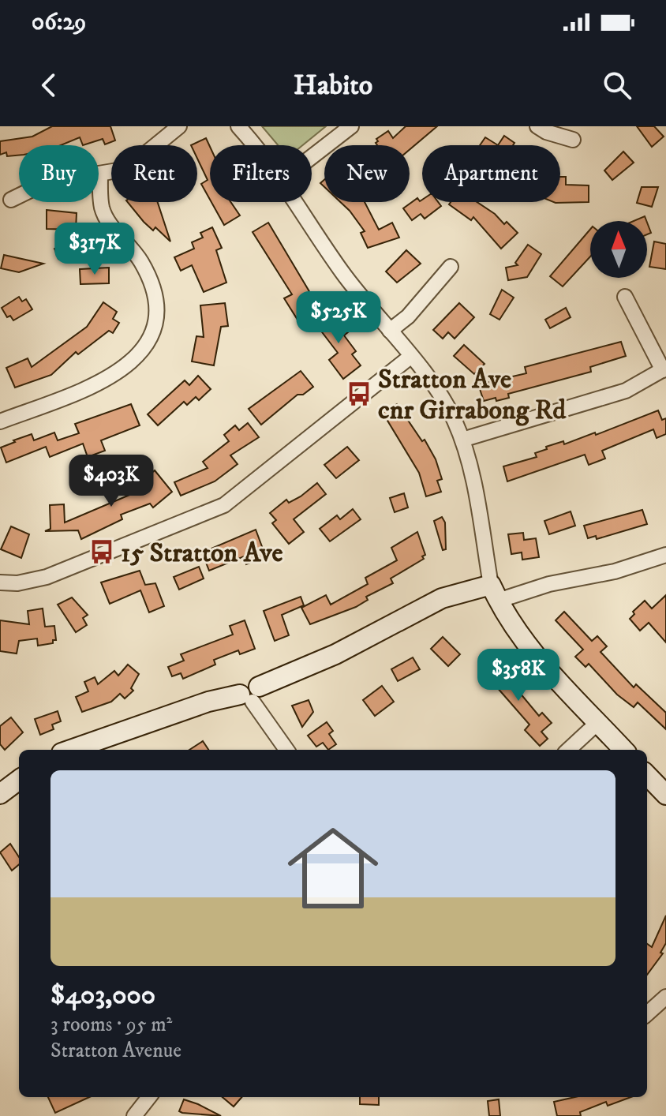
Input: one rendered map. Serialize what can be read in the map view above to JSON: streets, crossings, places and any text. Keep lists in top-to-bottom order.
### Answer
{
  "places": {
    "bus stop": ["Stratton Ave cnr Girrabong Rd", "15 Stratton Ave"]
  },
  "north": "top",
  "page": {
    "status": "06:29",
    "header": "Habito",
    "chip": [
      "Buy",
      "Rent",
      "Filters",
      "New",
      "Apartment"
    ],
    "price": [
      "$317K",
      "$525K",
      "$403K",
      "$358K"
    ],
    "list": [
      {
        "name": "$403,000",
        "note": "3 rooms · 95 m² · Stratton Avenue"
      }
    ]
  }
}
